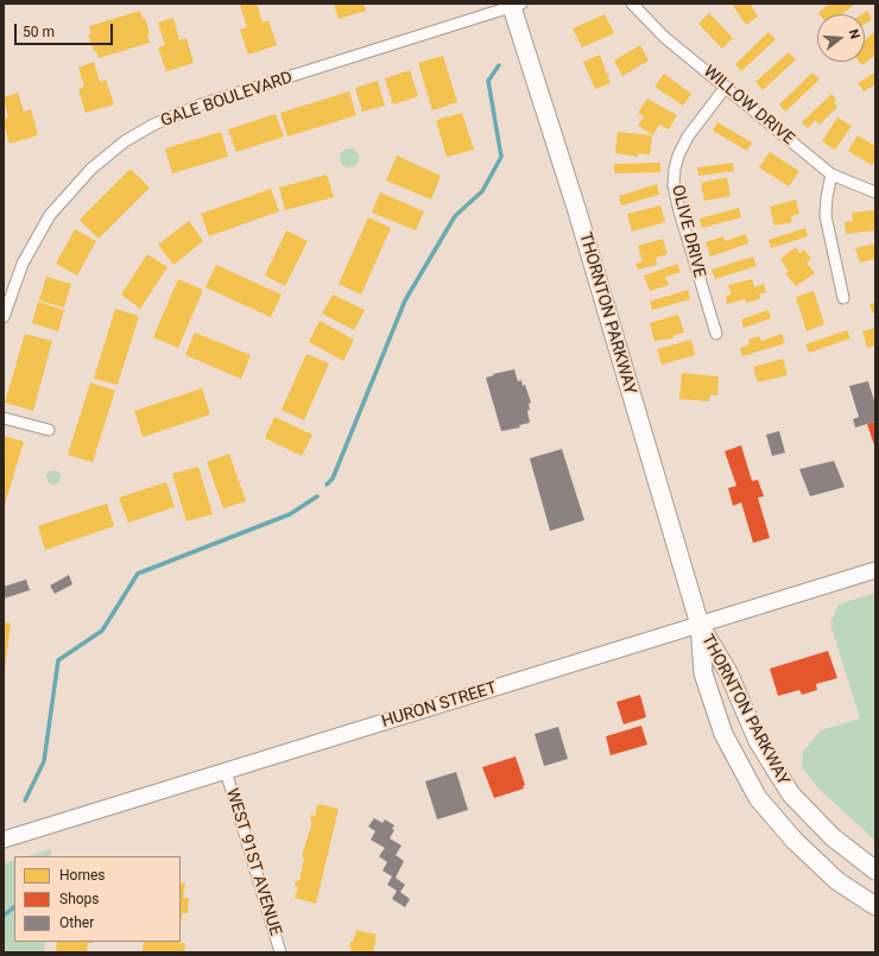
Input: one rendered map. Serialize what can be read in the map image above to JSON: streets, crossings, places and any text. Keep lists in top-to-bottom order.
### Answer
{
  "streets": {
    "main road": ["THORNTON PARKWAY", "HURON STREET"],
    "street": [
      "GALE BOULEVARD",
      "WILLOW DRIVE",
      "OLIVE DRIVE",
      "WEST 91ST AVENUE"
    ]
  },
  "crossings": [
    ["GALE BOULEVARD", "THORNTON PARKWAY"],
    ["WILLOW DRIVE", "OLIVE DRIVE"],
    ["THORNTON PARKWAY", "HURON STREET"],
    ["HURON STREET", "WEST 91ST AVENUE"]
  ],
  "legend": ["Homes", "Shops", "Other"],
  "scale_bar": "50 m",
  "north": "right"
}
